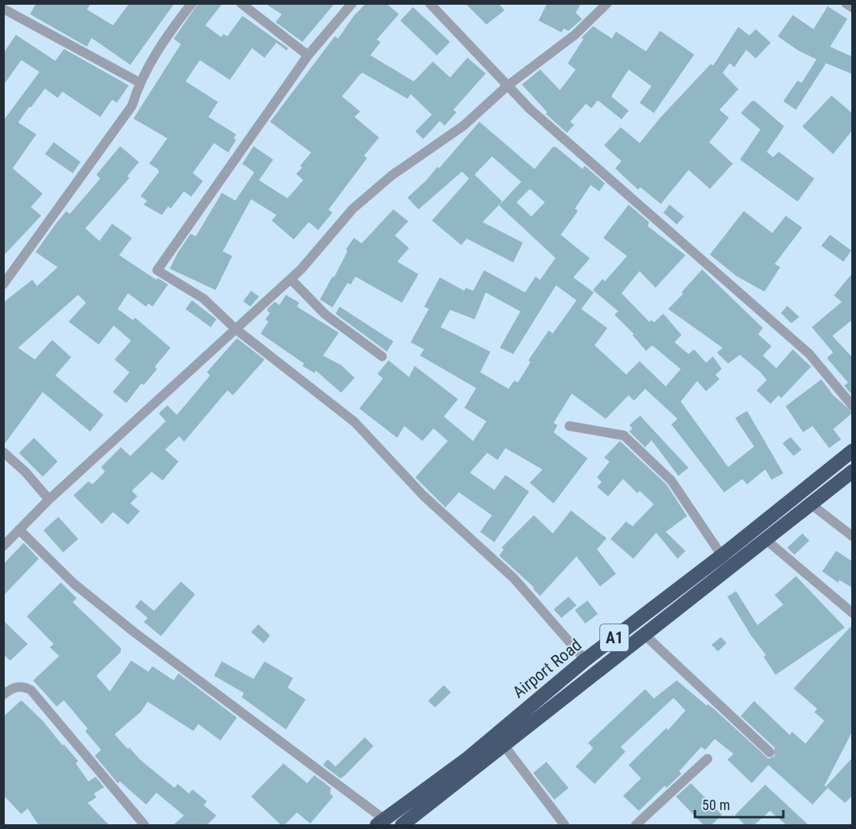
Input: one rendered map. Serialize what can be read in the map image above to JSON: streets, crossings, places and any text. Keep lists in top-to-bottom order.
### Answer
{
  "streets": {
    "highway": ["A1", "Airport Road"]
  },
  "scale_bar": "50 m"
}
